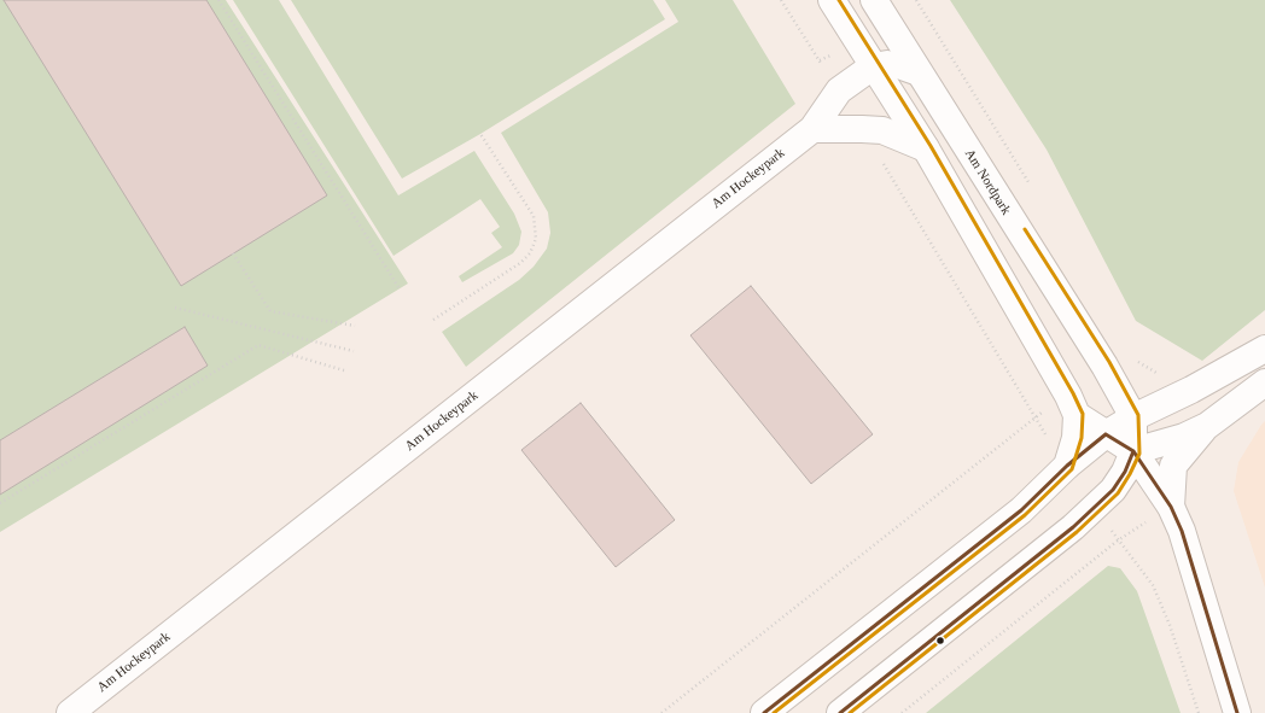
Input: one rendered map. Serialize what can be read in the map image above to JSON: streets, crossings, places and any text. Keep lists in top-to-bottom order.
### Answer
{
  "streets": {
    "street": ["Am Hockeypark", "Am Nordpark"]
  }
}
